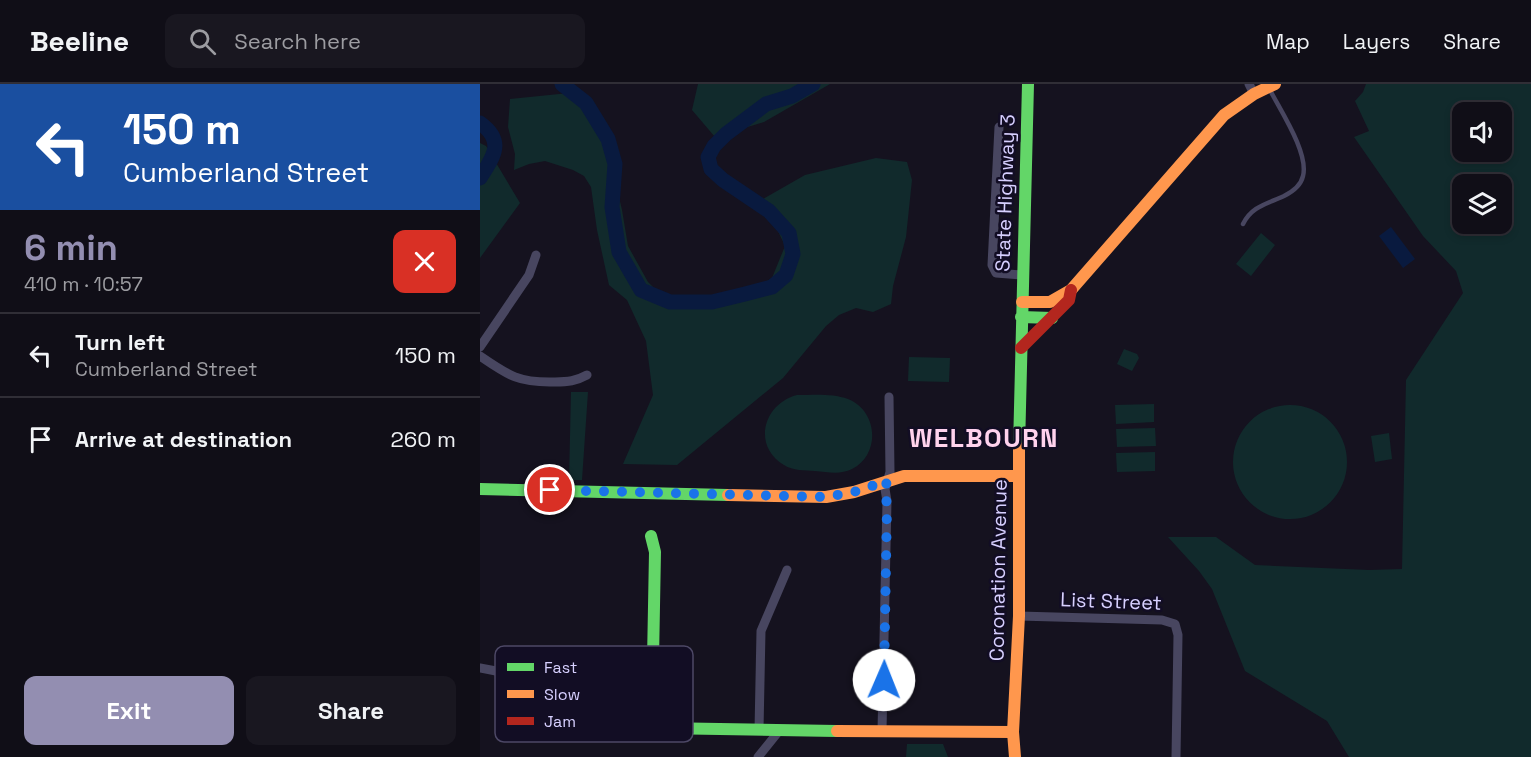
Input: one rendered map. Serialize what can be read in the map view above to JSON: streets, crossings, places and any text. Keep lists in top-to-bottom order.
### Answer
{
  "streets": {
    "main road": ["State Highway 3", "Coronation Avenue"],
    "street": ["List Street"]
  },
  "crossings": [
    ["State Highway 3", "Coronation Avenue"],
    ["Coronation Avenue", "List Street"]
  ],
  "districts": ["WELBOURN"],
  "legend": ["Fast", "Slow", "Jam"],
  "page": {
    "header": "Beeline",
    "search": "Search here",
    "nav": ["Map", "Layers", "Share"],
    "turn": ["150 m", "Cumberland Street"],
    "heading": ["6 min", "410 m · 10:57"],
    "list": [
      {
        "name": "Turn left",
        "note": "Cumberland Street",
        "value": "150 m"
      },
      {
        "name": "Arrive at destination",
        "value": "260 m"
      }
    ],
    "buttons": ["Exit", "Share"]
  }
}
